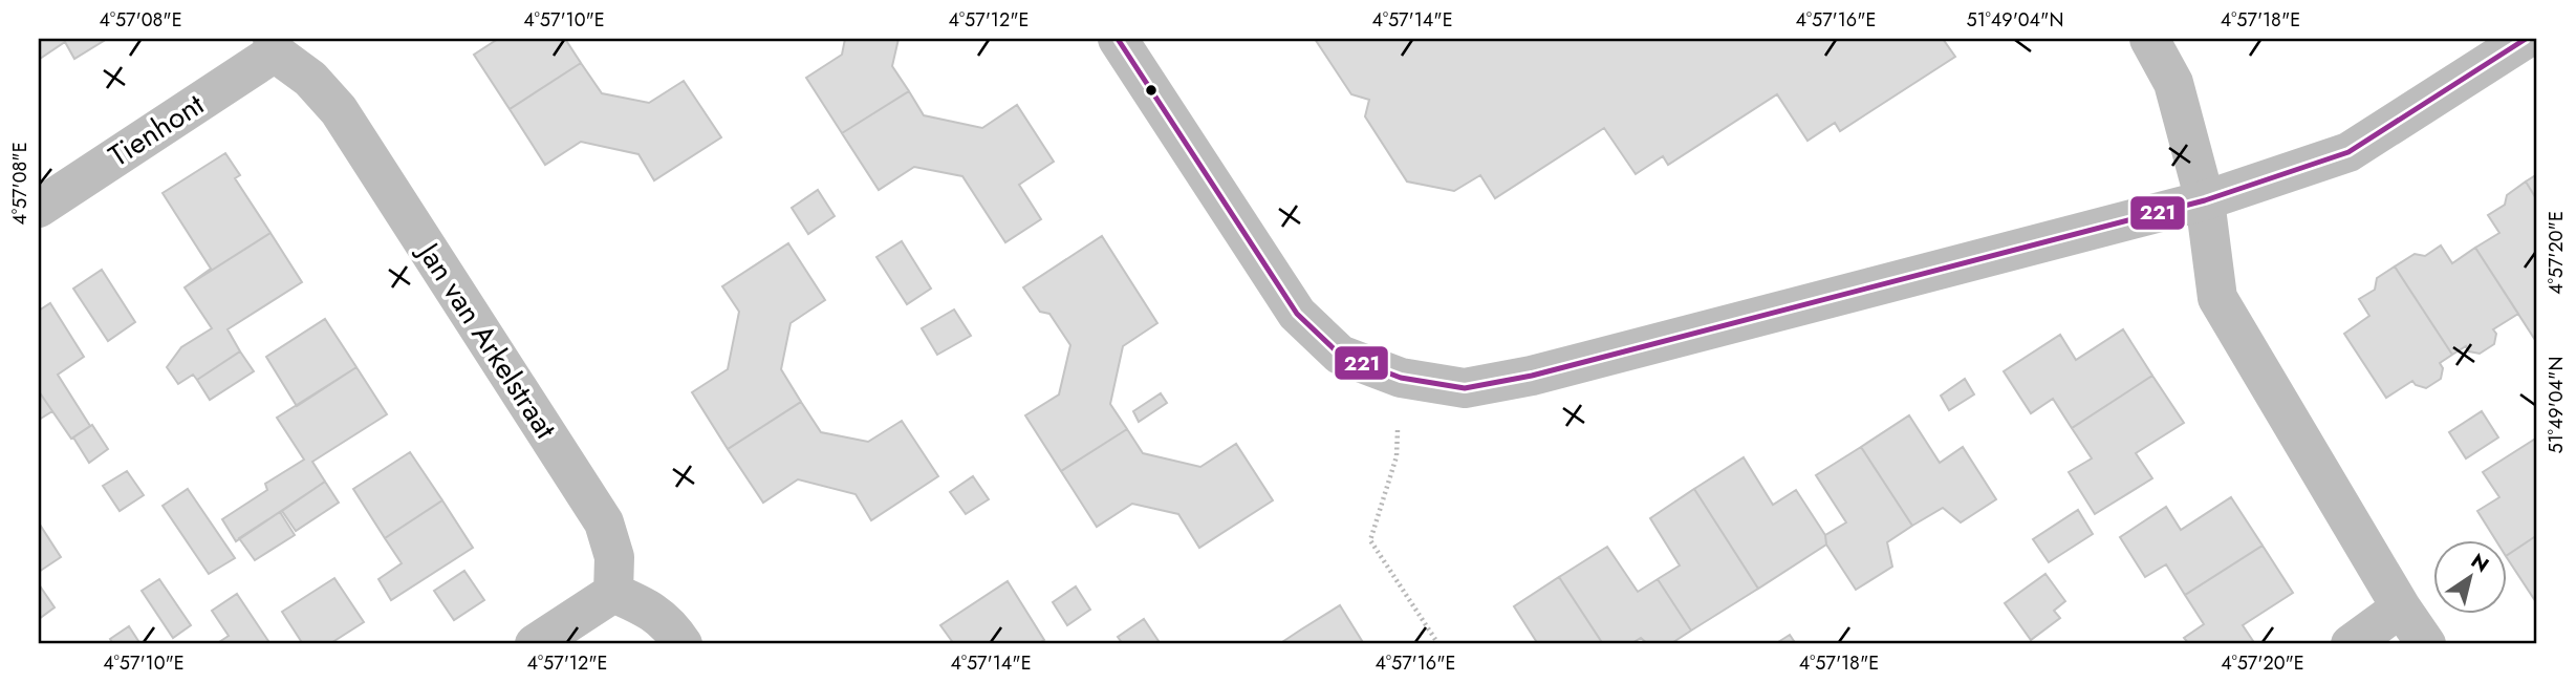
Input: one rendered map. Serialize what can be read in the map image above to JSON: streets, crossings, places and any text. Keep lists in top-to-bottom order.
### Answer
{
  "streets": {
    "street": ["Tienhont", "Jan van Arkelstraat"]
  },
  "crossings": [
    ["Tienhont", "Jan van Arkelstraat"]
  ],
  "lines": ["transit line 221"],
  "north": "top right",
  "coordinates": [
    "4°57'08\"E",
    "4°57'10\"E",
    "4°57'12\"E",
    "4°57'14\"E",
    "4°57'16\"E",
    "51°49'04\"N",
    "4°57'18\"E",
    "4°57'20\"E"
  ]
}
